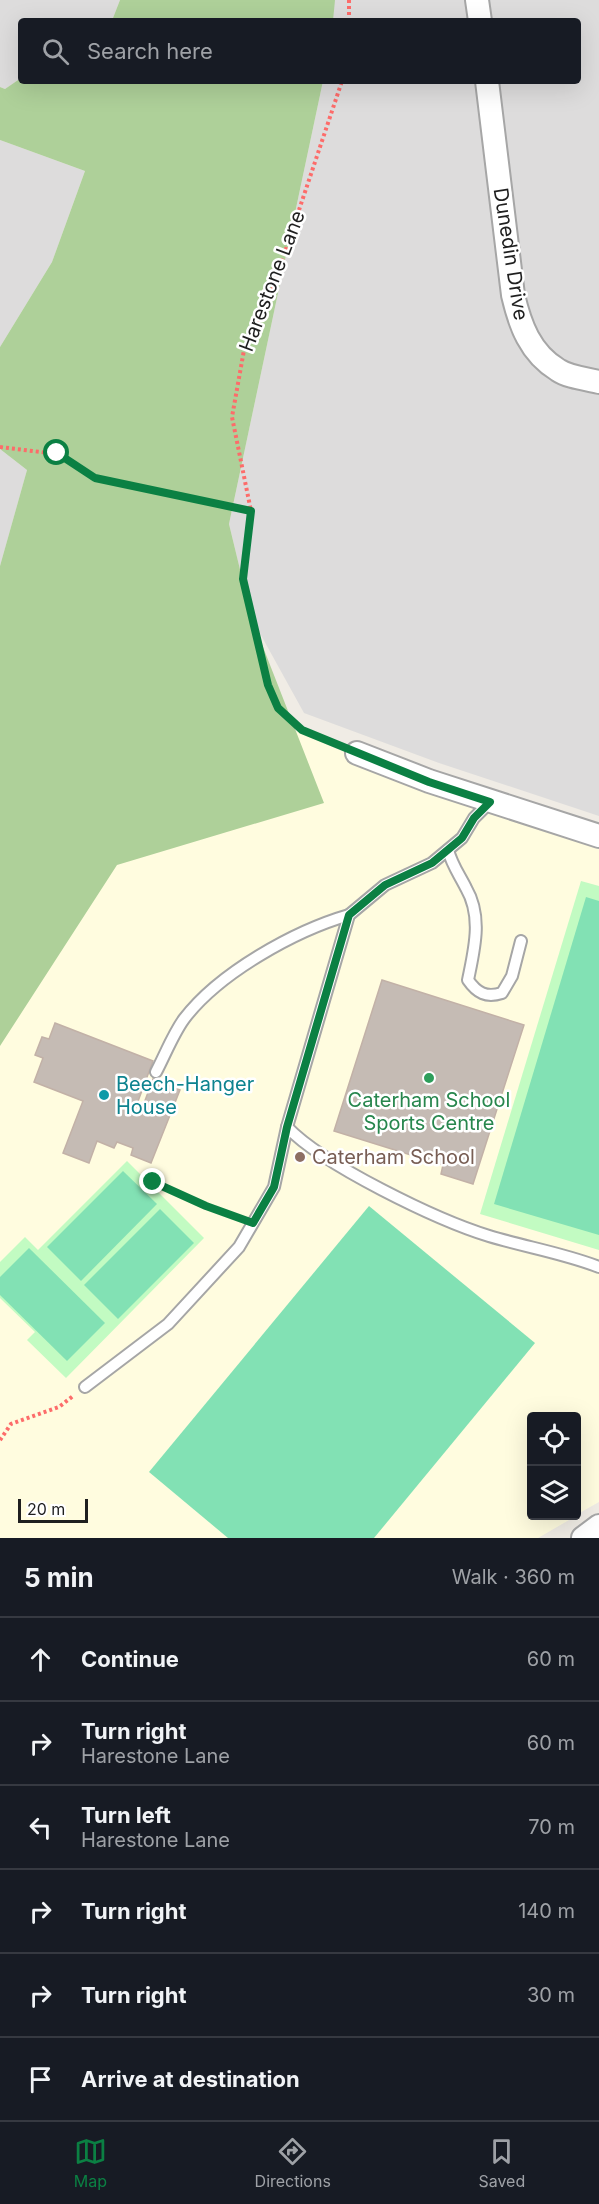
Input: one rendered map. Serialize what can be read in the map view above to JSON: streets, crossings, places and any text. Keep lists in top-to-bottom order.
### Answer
{
  "streets": {
    "street": ["Dunedin Drive"],
    "path": ["Harestone Lane"]
  },
  "places": ["Caterham School Sports Centre", "Beech-Hanger House", "Caterham School"],
  "scale_bar": "20 m",
  "page": {
    "search": "Search here",
    "scale": "20 m",
    "heading": ["5 min", "Walk · 360 m"],
    "list": [
      ["Continue", "60 m"],
      ["Turn right", "Harestone Lane", "60 m"],
      ["Turn left", "Harestone Lane", "70 m"],
      ["Turn right", "140 m"],
      ["Turn right", "30 m"],
      "Arrive at destination"
    ],
    "nav": ["Map", "Directions", "Saved"]
  }
}
